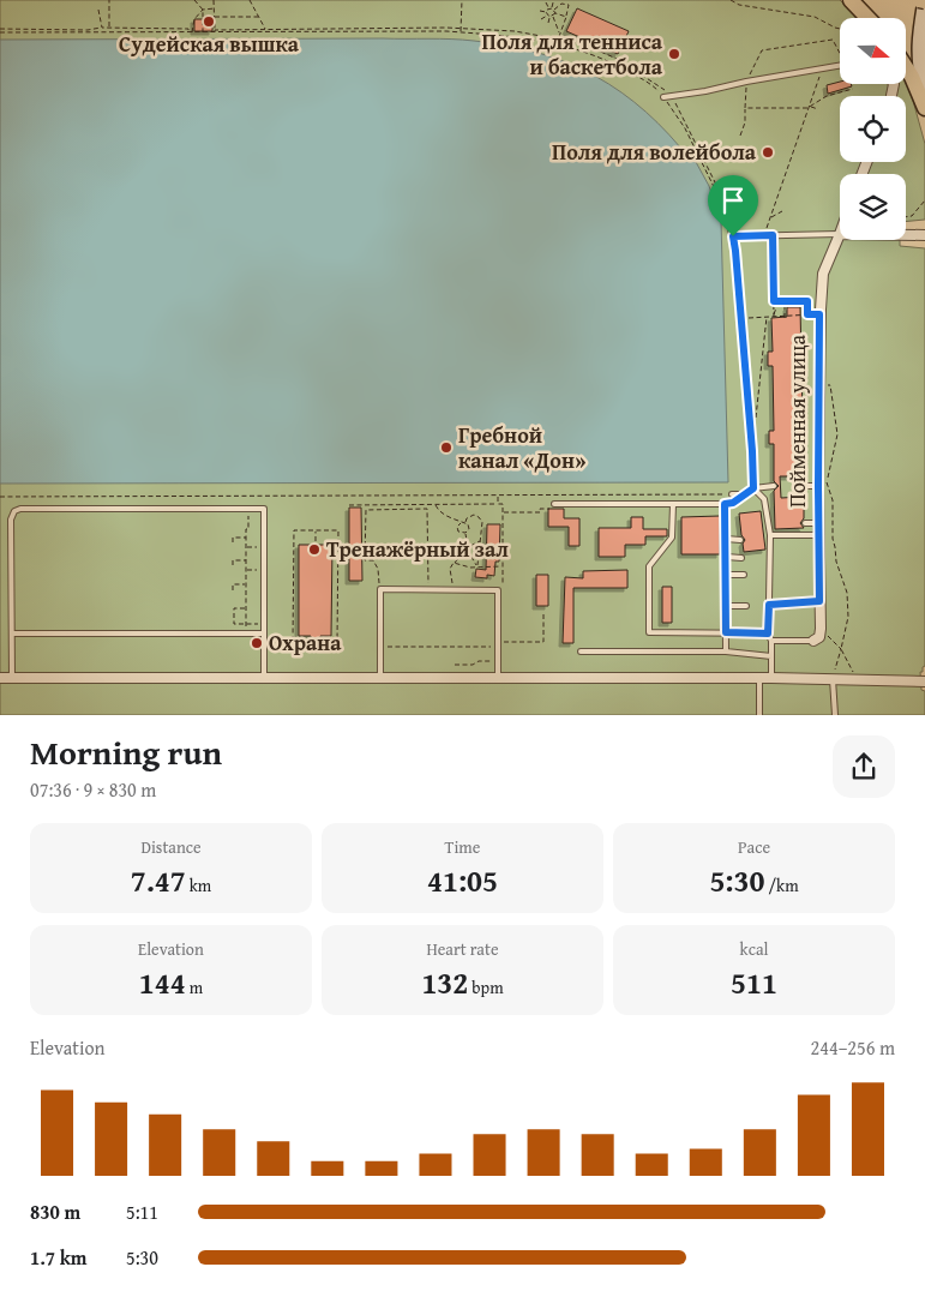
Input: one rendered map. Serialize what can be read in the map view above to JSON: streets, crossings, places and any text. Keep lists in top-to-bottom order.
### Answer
{
  "streets": {
    "street": ["Пойменная улица"]
  },
  "places": [
    "Судейская вышка",
    "Поля для тенниса и баскетбола",
    "Поля для волейбола",
    "Гребной канал «Дон»",
    "Тренажёрный зал",
    "Охрана"
  ],
  "north": "right",
  "page": {
    "heading": ["Morning run", "07:36 · 9 × 830 m"],
    "stats": [
      ["Distance", "7.47 km"],
      ["Time", "41:05"],
      ["Pace", "5:30 /km"],
      ["Elevation", "144 m"],
      ["Heart rate", "132 bpm"],
      ["kcal", "511"]
    ],
    "chart": ["Elevation", "244–256 m"],
    "list": [
      {
        "name": "830 m",
        "note": "5:11"
      },
      {
        "name": "1.7 km",
        "note": "5:30"
      }
    ]
  }
}
